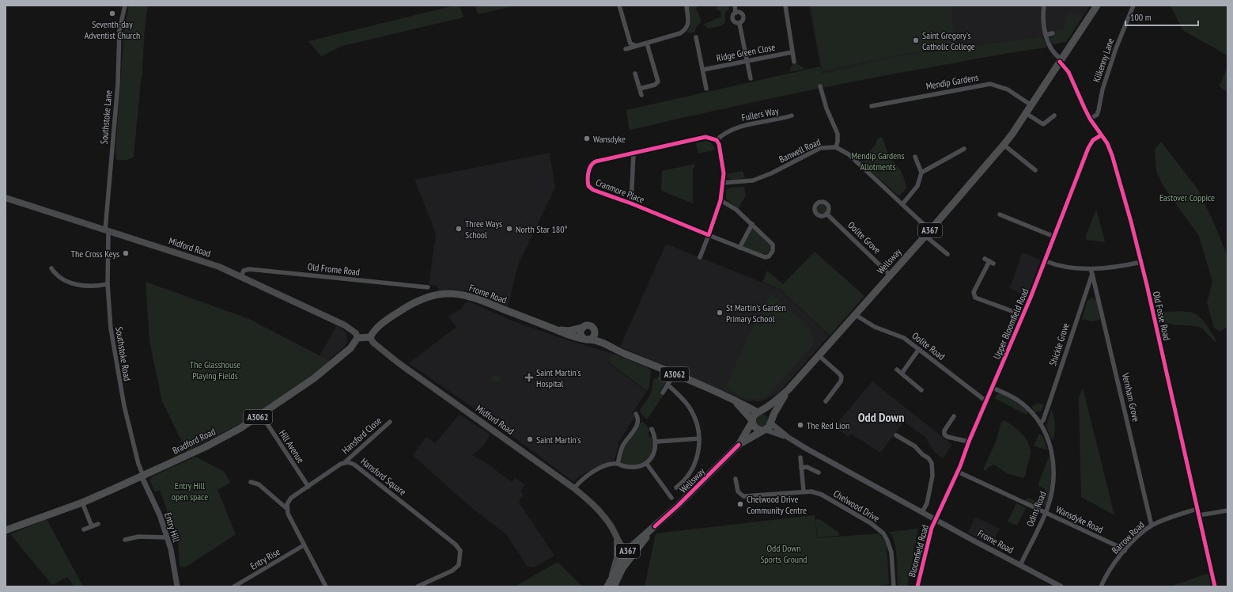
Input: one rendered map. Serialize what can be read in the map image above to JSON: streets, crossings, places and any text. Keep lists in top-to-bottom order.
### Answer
{
  "streets": {
    "main road": [
      "A367",
      "Midford Road",
      "Wellsway",
      "Frome Road",
      "A3062",
      "Bradford Road"
    ],
    "street": [
      "Ridge Green Close",
      "Kilkenny Lane",
      "Mendip Gardens",
      "Fullers Way",
      "Southstoke Lane",
      "Banwell Road",
      "Cranmore Place",
      "Oolite Grove",
      "Old Frome Road",
      "Old Fosse Road",
      "Upper Bloomfield Road",
      "Shickle Grove",
      "Oolite Road",
      "Southstoke Road",
      "Vernham Grove",
      "Hansford Close",
      "Hill Avenue",
      "Hansford Square",
      "Chelwood Drive",
      "Odins Road",
      "Wansdyke Road",
      "Entry Hill",
      "Barrow Road",
      "Bloomfield Road",
      "Entry Rise"
    ]
  },
  "crossings": [
    ["Kilkenny Lane", "Old Fosse Road"],
    ["Mendip Gardens", "Wellsway"],
    ["Fullers Way", "Cranmore Place"],
    ["Southstoke Lane", "Midford Road"],
    ["Southstoke Lane", "Southstoke Road"],
    ["Banwell Road", "Wellsway"],
    ["A367", "Wellsway"],
    ["A367", "Old Fosse Road"],
    ["Oolite Grove", "Wellsway"],
    ["Midford Road", "Wellsway"],
    ["Midford Road", "Old Frome Road"],
    ["Midford Road", "Frome Road"],
    ["Midford Road", "Southstoke Road"],
    ["Midford Road", "Bradford Road"],
    ["Wellsway", "Frome Road"],
    ["Wellsway", "Old Fosse Road"],
    ["Wellsway", "Oolite Road"],
    ["Frome Road", "Upper Bloomfield Road"],
    ["Frome Road", "Odins Road"],
    ["Frome Road", "Bloomfield Road"],
    ["Old Fosse Road", "Upper Bloomfield Road"],
    ["Old Fosse Road", "Barrow Road"],
    ["Upper Bloomfield Road", "Oolite Road"],
    ["Upper Bloomfield Road", "Odins Road"],
    ["Upper Bloomfield Road", "Wansdyke Road"],
    ["Upper Bloomfield Road", "Bloomfield Road"],
    ["Shickle Grove", "Vernham Grove"],
    ["Shickle Grove", "Odins Road"],
    ["Southstoke Road", "Bradford Road"],
    ["Southstoke Road", "Entry Hill"],
    ["Vernham Grove", "Barrow Road"],
    ["Hansford Close", "Hansford Square"],
    ["Bradford Road", "Hill Avenue"],
    ["Bradford Road", "Entry Hill"],
    ["Hill Avenue", "Hansford Square"],
    ["Odins Road", "Wansdyke Road"],
    ["Wansdyke Road", "Barrow Road"]
  ],
  "districts": ["Odd Down"],
  "parks": [
    "Mendip Gardens Allotments",
    "Eastover Coppice",
    "The Glasshouse Playing Fields",
    "Entry Hill open space",
    "Odd Down Sports Ground"
  ],
  "places": {
    "other": [
      "Seventh-day Adventist Church",
      "Saint Gregory's Catholic College",
      "Wansdyke",
      "Three Ways School",
      "North Star 180°",
      "The Cross Keys",
      "St Martin's Garden Primary School",
      "The Red Lion",
      "Saint Martin's",
      "Chelwood Drive Community Centre"
    ],
    "health": ["Saint Martin's Hospital"]
  },
  "scale_bar": "100 m"
}
